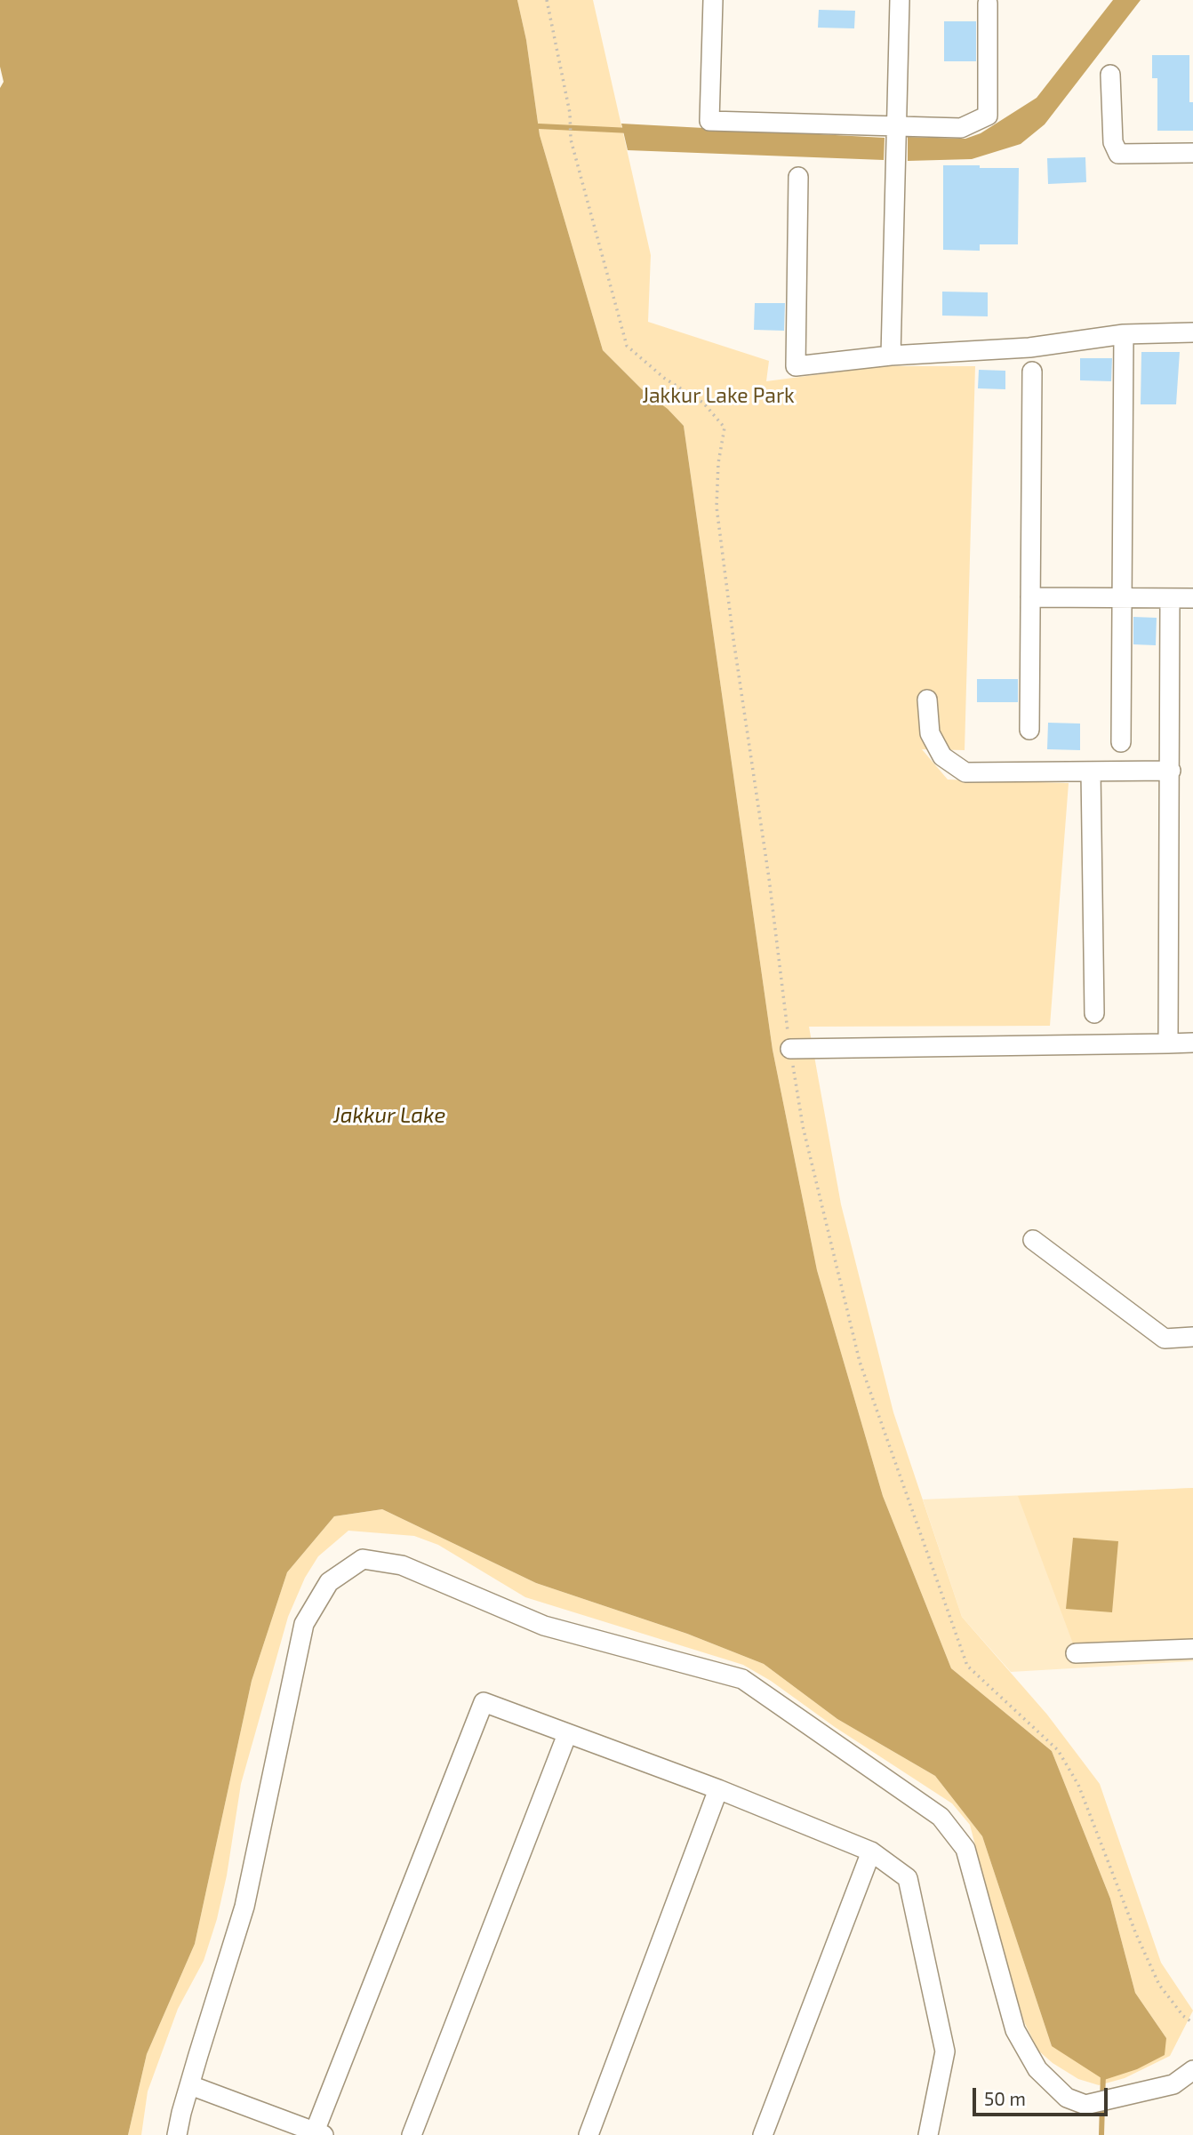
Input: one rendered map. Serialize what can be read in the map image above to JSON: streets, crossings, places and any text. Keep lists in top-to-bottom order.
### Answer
{
  "water": ["Jakkur Lake"],
  "parks": ["Jakkur Lake Park"],
  "scale_bar": "50 m"
}
